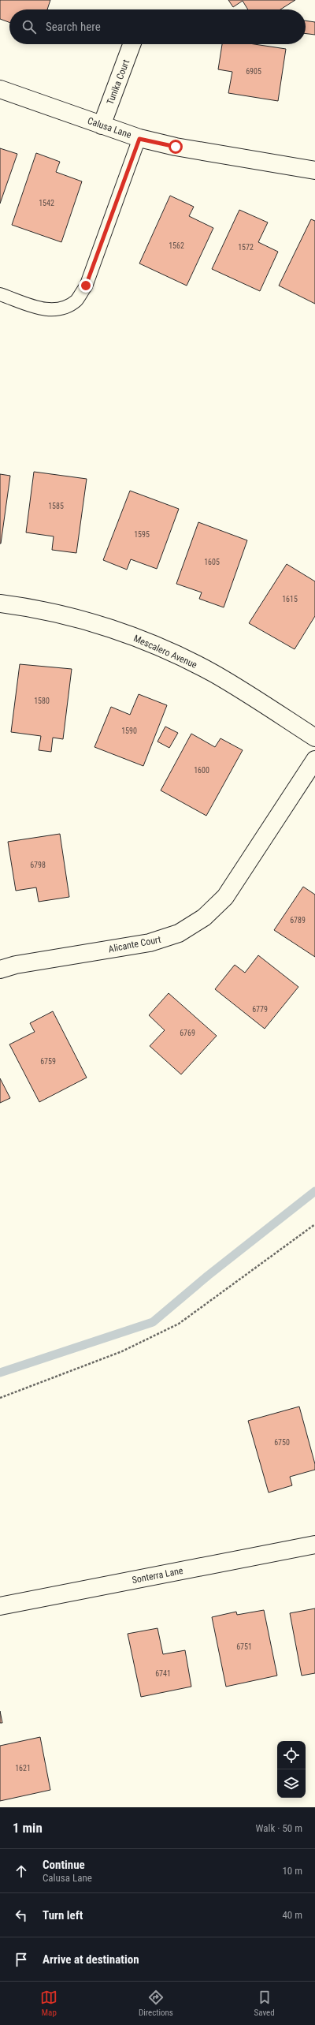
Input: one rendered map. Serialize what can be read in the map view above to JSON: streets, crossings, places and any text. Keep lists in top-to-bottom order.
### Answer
{
  "streets": {
    "street": [
      "Tunika Court",
      "Calusa Lane",
      "Mescalero Avenue",
      "Alicante Court",
      "Sonterra Lane"
    ]
  },
  "crossings": [
    ["Tunika Court", "Calusa Lane"]
  ],
  "house_numbers": [
    "6905",
    "1542",
    "1562",
    "1572",
    "1585",
    "1595",
    "1605",
    "1615",
    "1580",
    "1590",
    "1600",
    "6798",
    "6789",
    "6779",
    "6769",
    "6759",
    "6750",
    "6751",
    "6741",
    "1621"
  ],
  "page": {
    "search": "Search here",
    "heading": ["1 min", "Walk · 50 m"],
    "list": [
      ["Continue", "Calusa Lane", "10 m"],
      ["Turn left", "40 m"],
      "Arrive at destination"
    ],
    "nav": ["Map", "Directions", "Saved"]
  }
}
